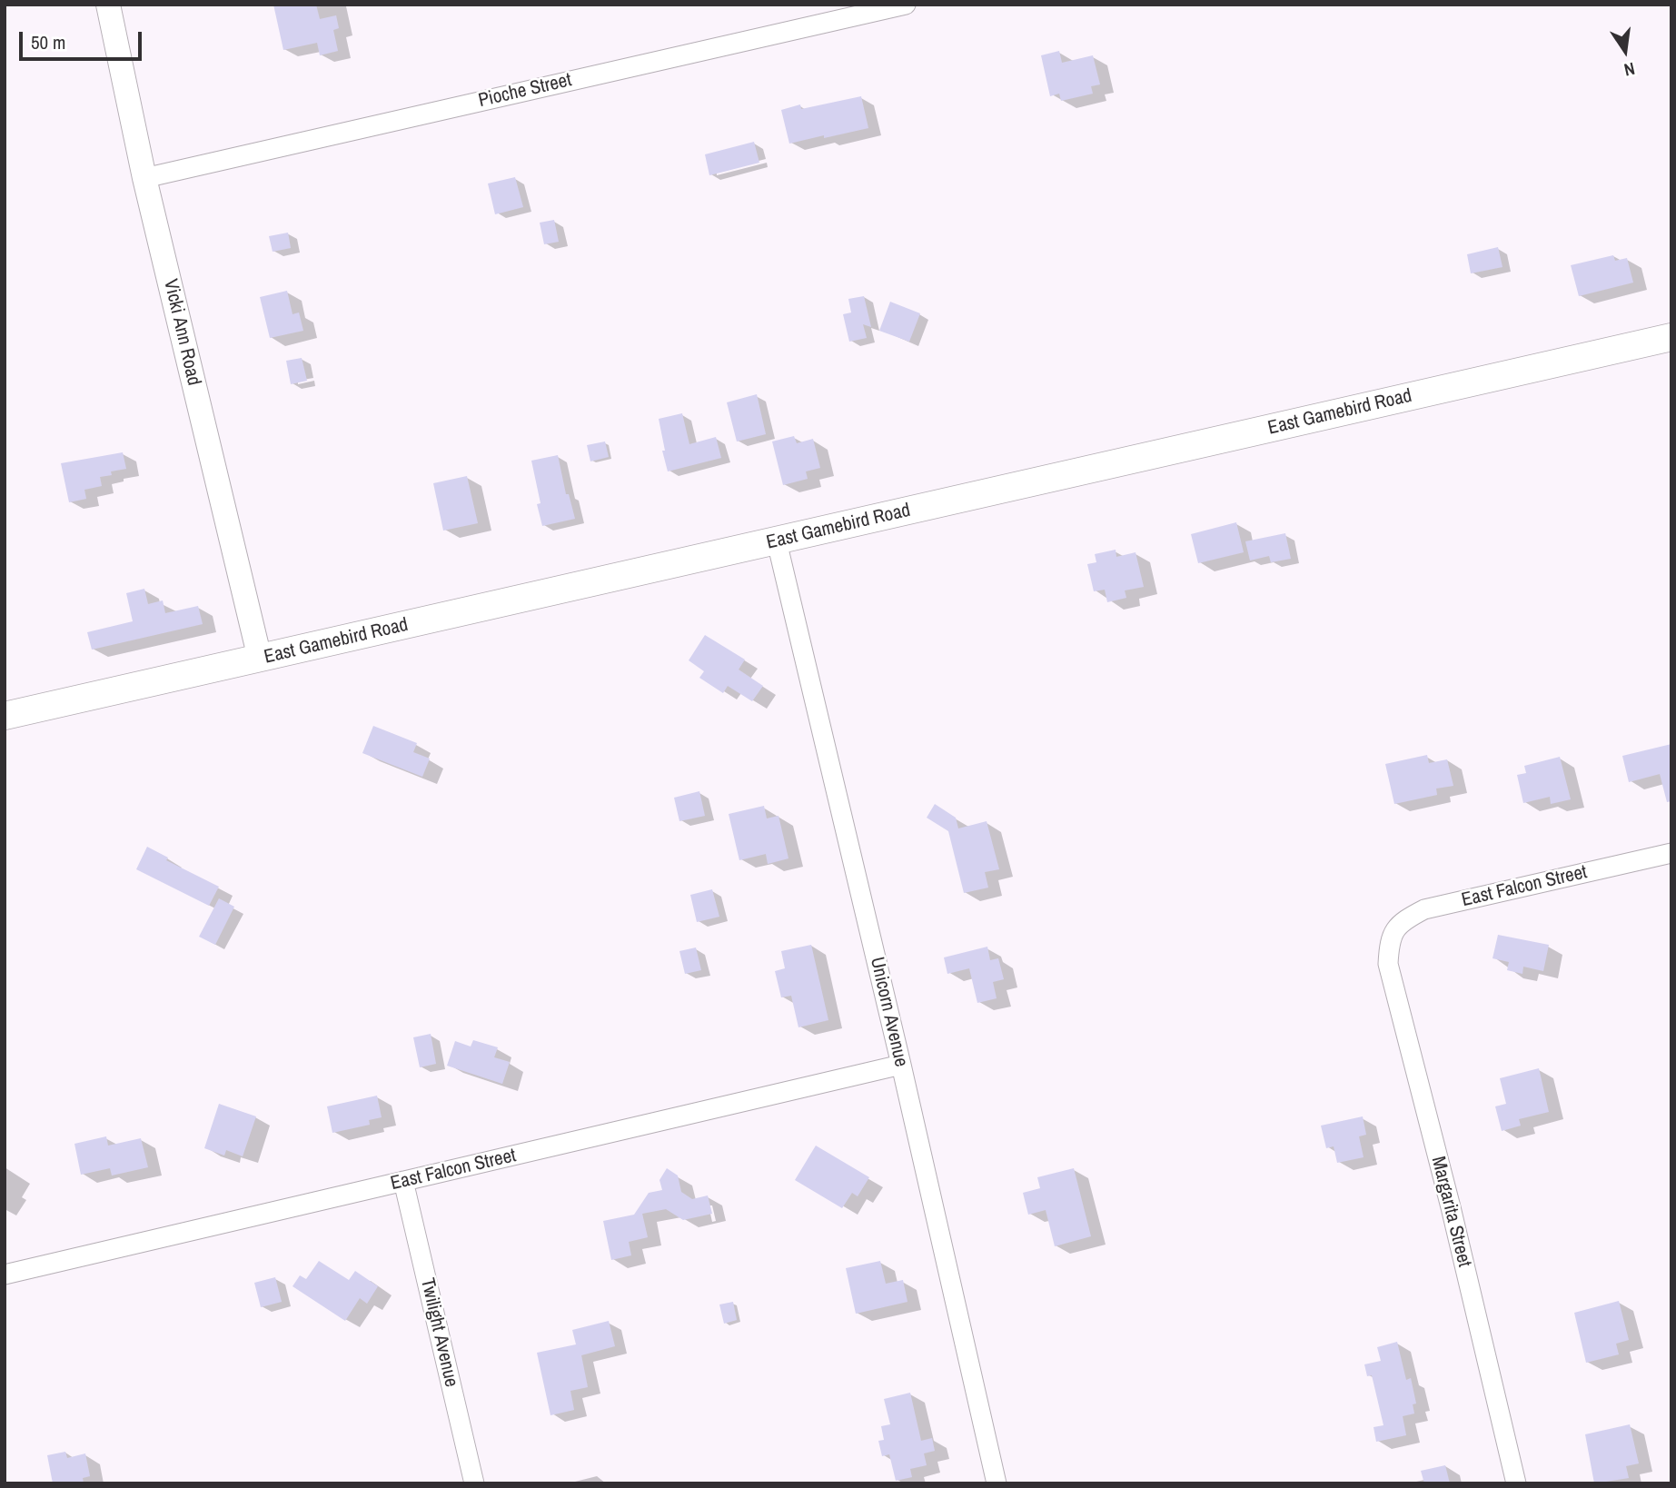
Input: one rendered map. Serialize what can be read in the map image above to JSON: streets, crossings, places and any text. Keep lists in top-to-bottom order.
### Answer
{
  "streets": {
    "main road": ["East Gamebird Road"],
    "street": [
      "Pioche Street",
      "Vicki Ann Road",
      "East Falcon Street",
      "Unicorn Avenue",
      "Margarita Street",
      "Twilight Avenue"
    ]
  },
  "crossings": [
    ["Pioche Street", "Vicki Ann Road"],
    ["Vicki Ann Road", "East Gamebird Road"],
    ["East Gamebird Road", "Unicorn Avenue"],
    ["East Falcon Street", "Unicorn Avenue"],
    ["East Falcon Street", "Margarita Street"],
    ["East Falcon Street", "Twilight Avenue"]
  ],
  "scale_bar": "50 m",
  "north": "bottom"
}
